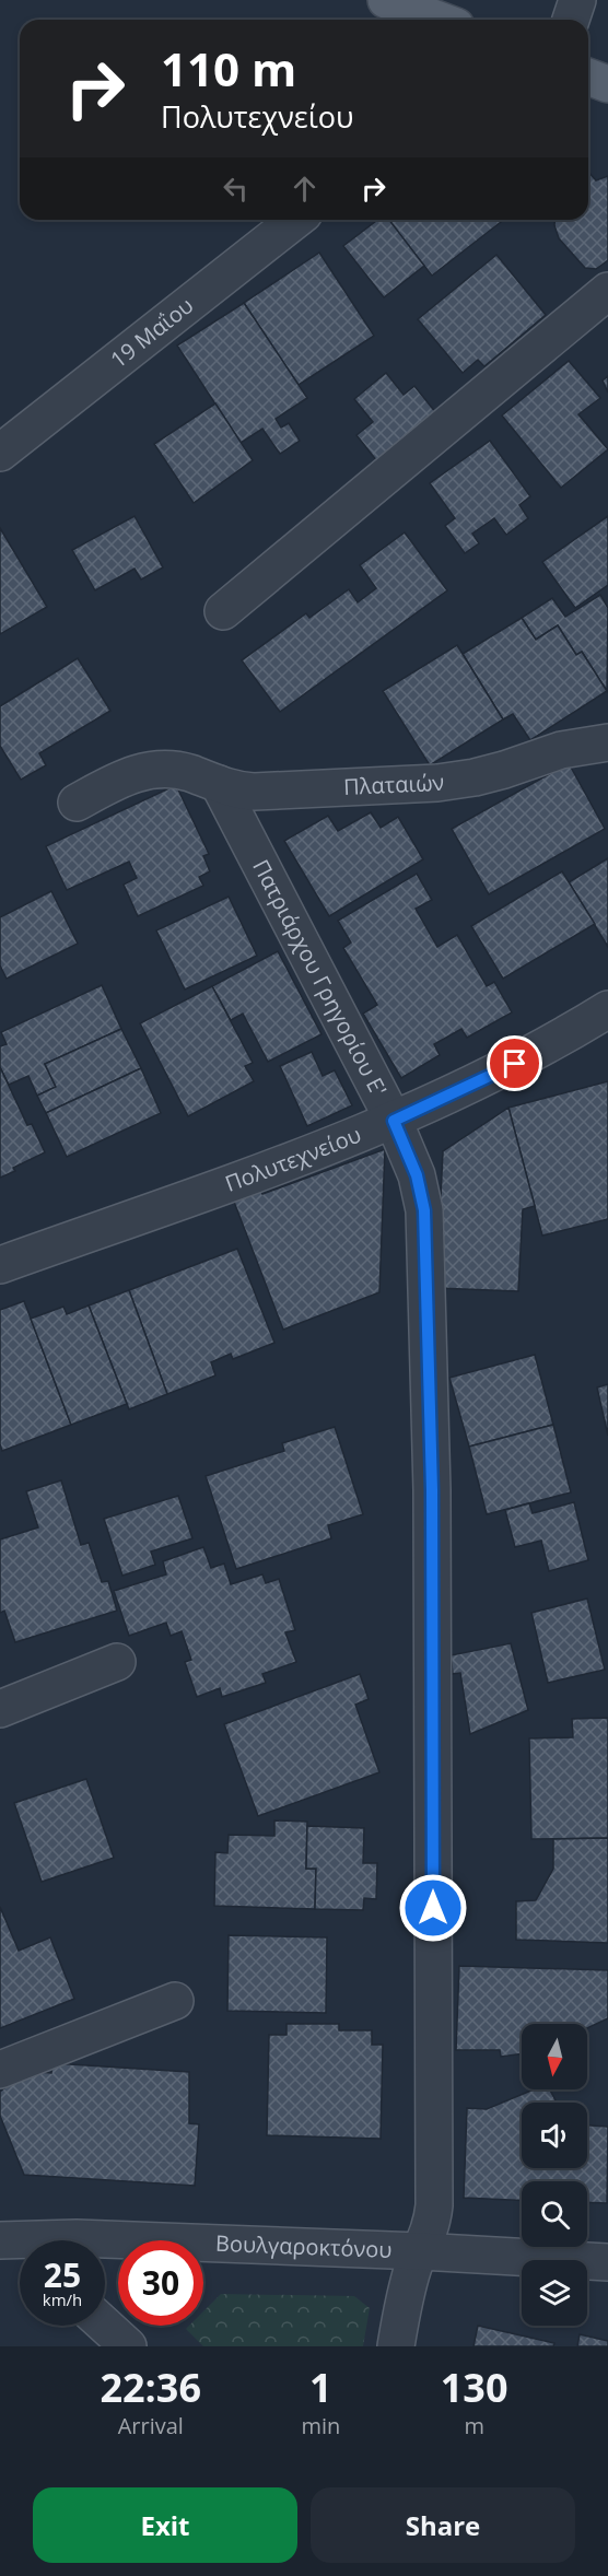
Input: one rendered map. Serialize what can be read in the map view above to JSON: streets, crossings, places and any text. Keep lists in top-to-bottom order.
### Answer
{
  "streets": {
    "street": [
      "19 Μαΐου",
      "Πλαταιών",
      "Πατριάρχου Γρηγορίου Ε'",
      "Πολυτεχνείου",
      "Βουλγαροκτόνου"
    ]
  },
  "crossings": [
    ["Πλαταιών", "Πατριάρχου Γρηγορίου Ε'"],
    ["Πατριάρχου Γρηγορίου Ε'", "Πολυτεχνείου"],
    ["Πατριάρχου Γρηγορίου Ε'", "Βουλγαροκτόνου"]
  ],
  "north": "bottom",
  "page": {
    "turn": ["110 m", "Πολυτεχνείου"],
    "speed": "25 km/h",
    "limit": "30",
    "eta": [
      "22:36",
      "Arrival",
      "1",
      "min",
      "130",
      "m"
    ],
    "buttons": ["Exit", "Share"]
  }
}
